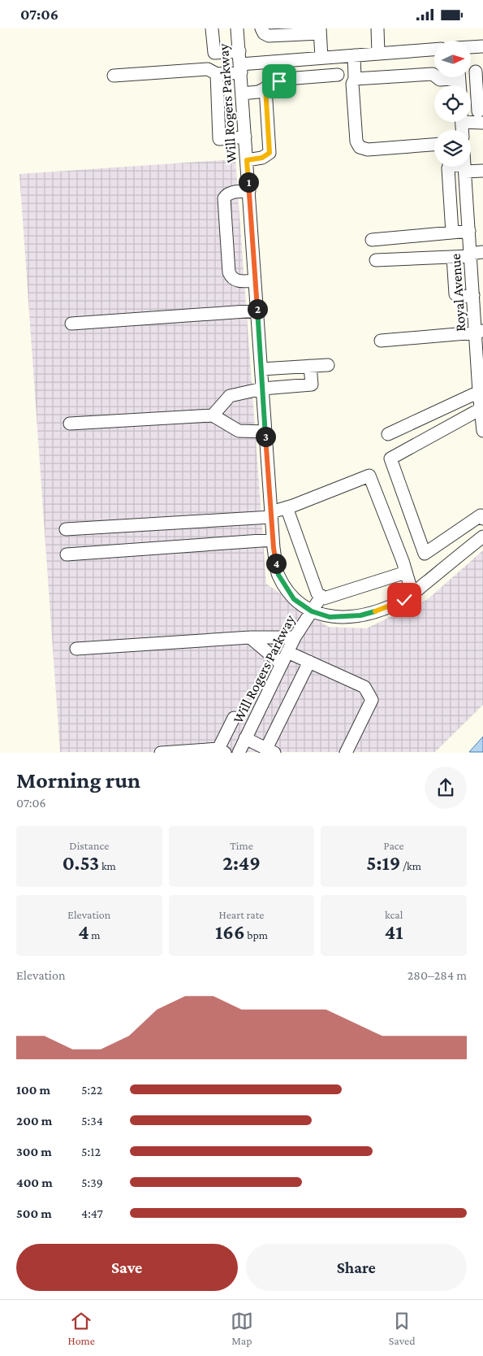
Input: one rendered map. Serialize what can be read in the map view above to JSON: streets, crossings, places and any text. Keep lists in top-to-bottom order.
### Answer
{
  "streets": {
    "street": ["Will Rogers Parkway", "Royal Avenue"]
  },
  "north": "right",
  "page": {
    "status": "07:06",
    "pins": [
      "1",
      "2",
      "3",
      "4"
    ],
    "heading": ["Morning run", "07:06"],
    "stats": [
      ["Distance", "0.53 km"],
      ["Time", "2:49"],
      ["Pace", "5:19 /km"],
      ["Elevation", "4 m"],
      ["Heart rate", "166 bpm"],
      ["kcal", "41"]
    ],
    "chart": ["Elevation", "280–284 m"],
    "list": [
      {
        "name": "100 m",
        "note": "5:22"
      },
      {
        "name": "200 m",
        "note": "5:34"
      },
      {
        "name": "300 m",
        "note": "5:12"
      },
      {
        "name": "400 m",
        "note": "5:39"
      },
      {
        "name": "500 m",
        "note": "4:47"
      }
    ],
    "buttons": ["Save", "Share"],
    "tabs": ["Home", "Map", "Saved"]
  }
}
